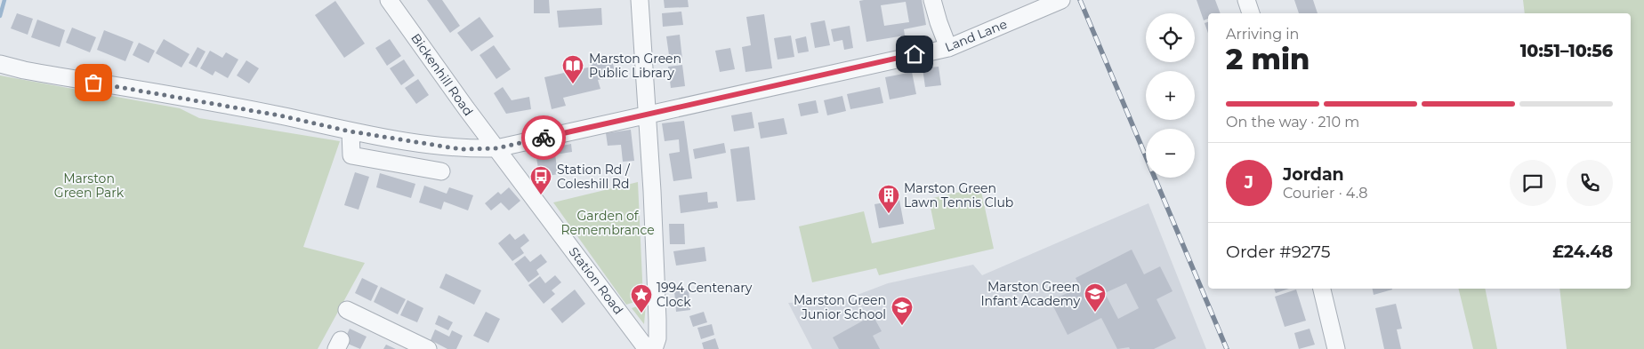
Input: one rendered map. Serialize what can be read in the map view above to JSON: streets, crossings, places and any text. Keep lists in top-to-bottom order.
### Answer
{
  "streets": {
    "street": ["Land Lane", "Bickenhill Road", "Station Road"]
  },
  "crossings": [
    ["Land Lane", "Bickenhill Road"],
    ["Land Lane", "Station Road"],
    ["Bickenhill Road", "Station Road"]
  ],
  "parks": ["Marston Green Park", "Garden of Remembrance"],
  "places": {
    "library": ["Marston Green Public Library"],
    "bus stop": ["Station Rd / Coleshill Rd"],
    "building": ["Marston Green Lawn Tennis Club"],
    "school or university": ["Marston Green Infant Academy", "Marston Green Junior School"],
    "place": ["1994 Centenary Clock"]
  },
  "page": {
    "map_buttons": ["+", "−"],
    "heading": ["2 min", "Arriving in", "10:51–10:56"],
    "panel": [
      "Jordan",
      "Courier · 4.8",
      "Order #9275",
      "£24.48"
    ],
    "bar": "On the way · 210 m",
    "round": "J"
  }
}
